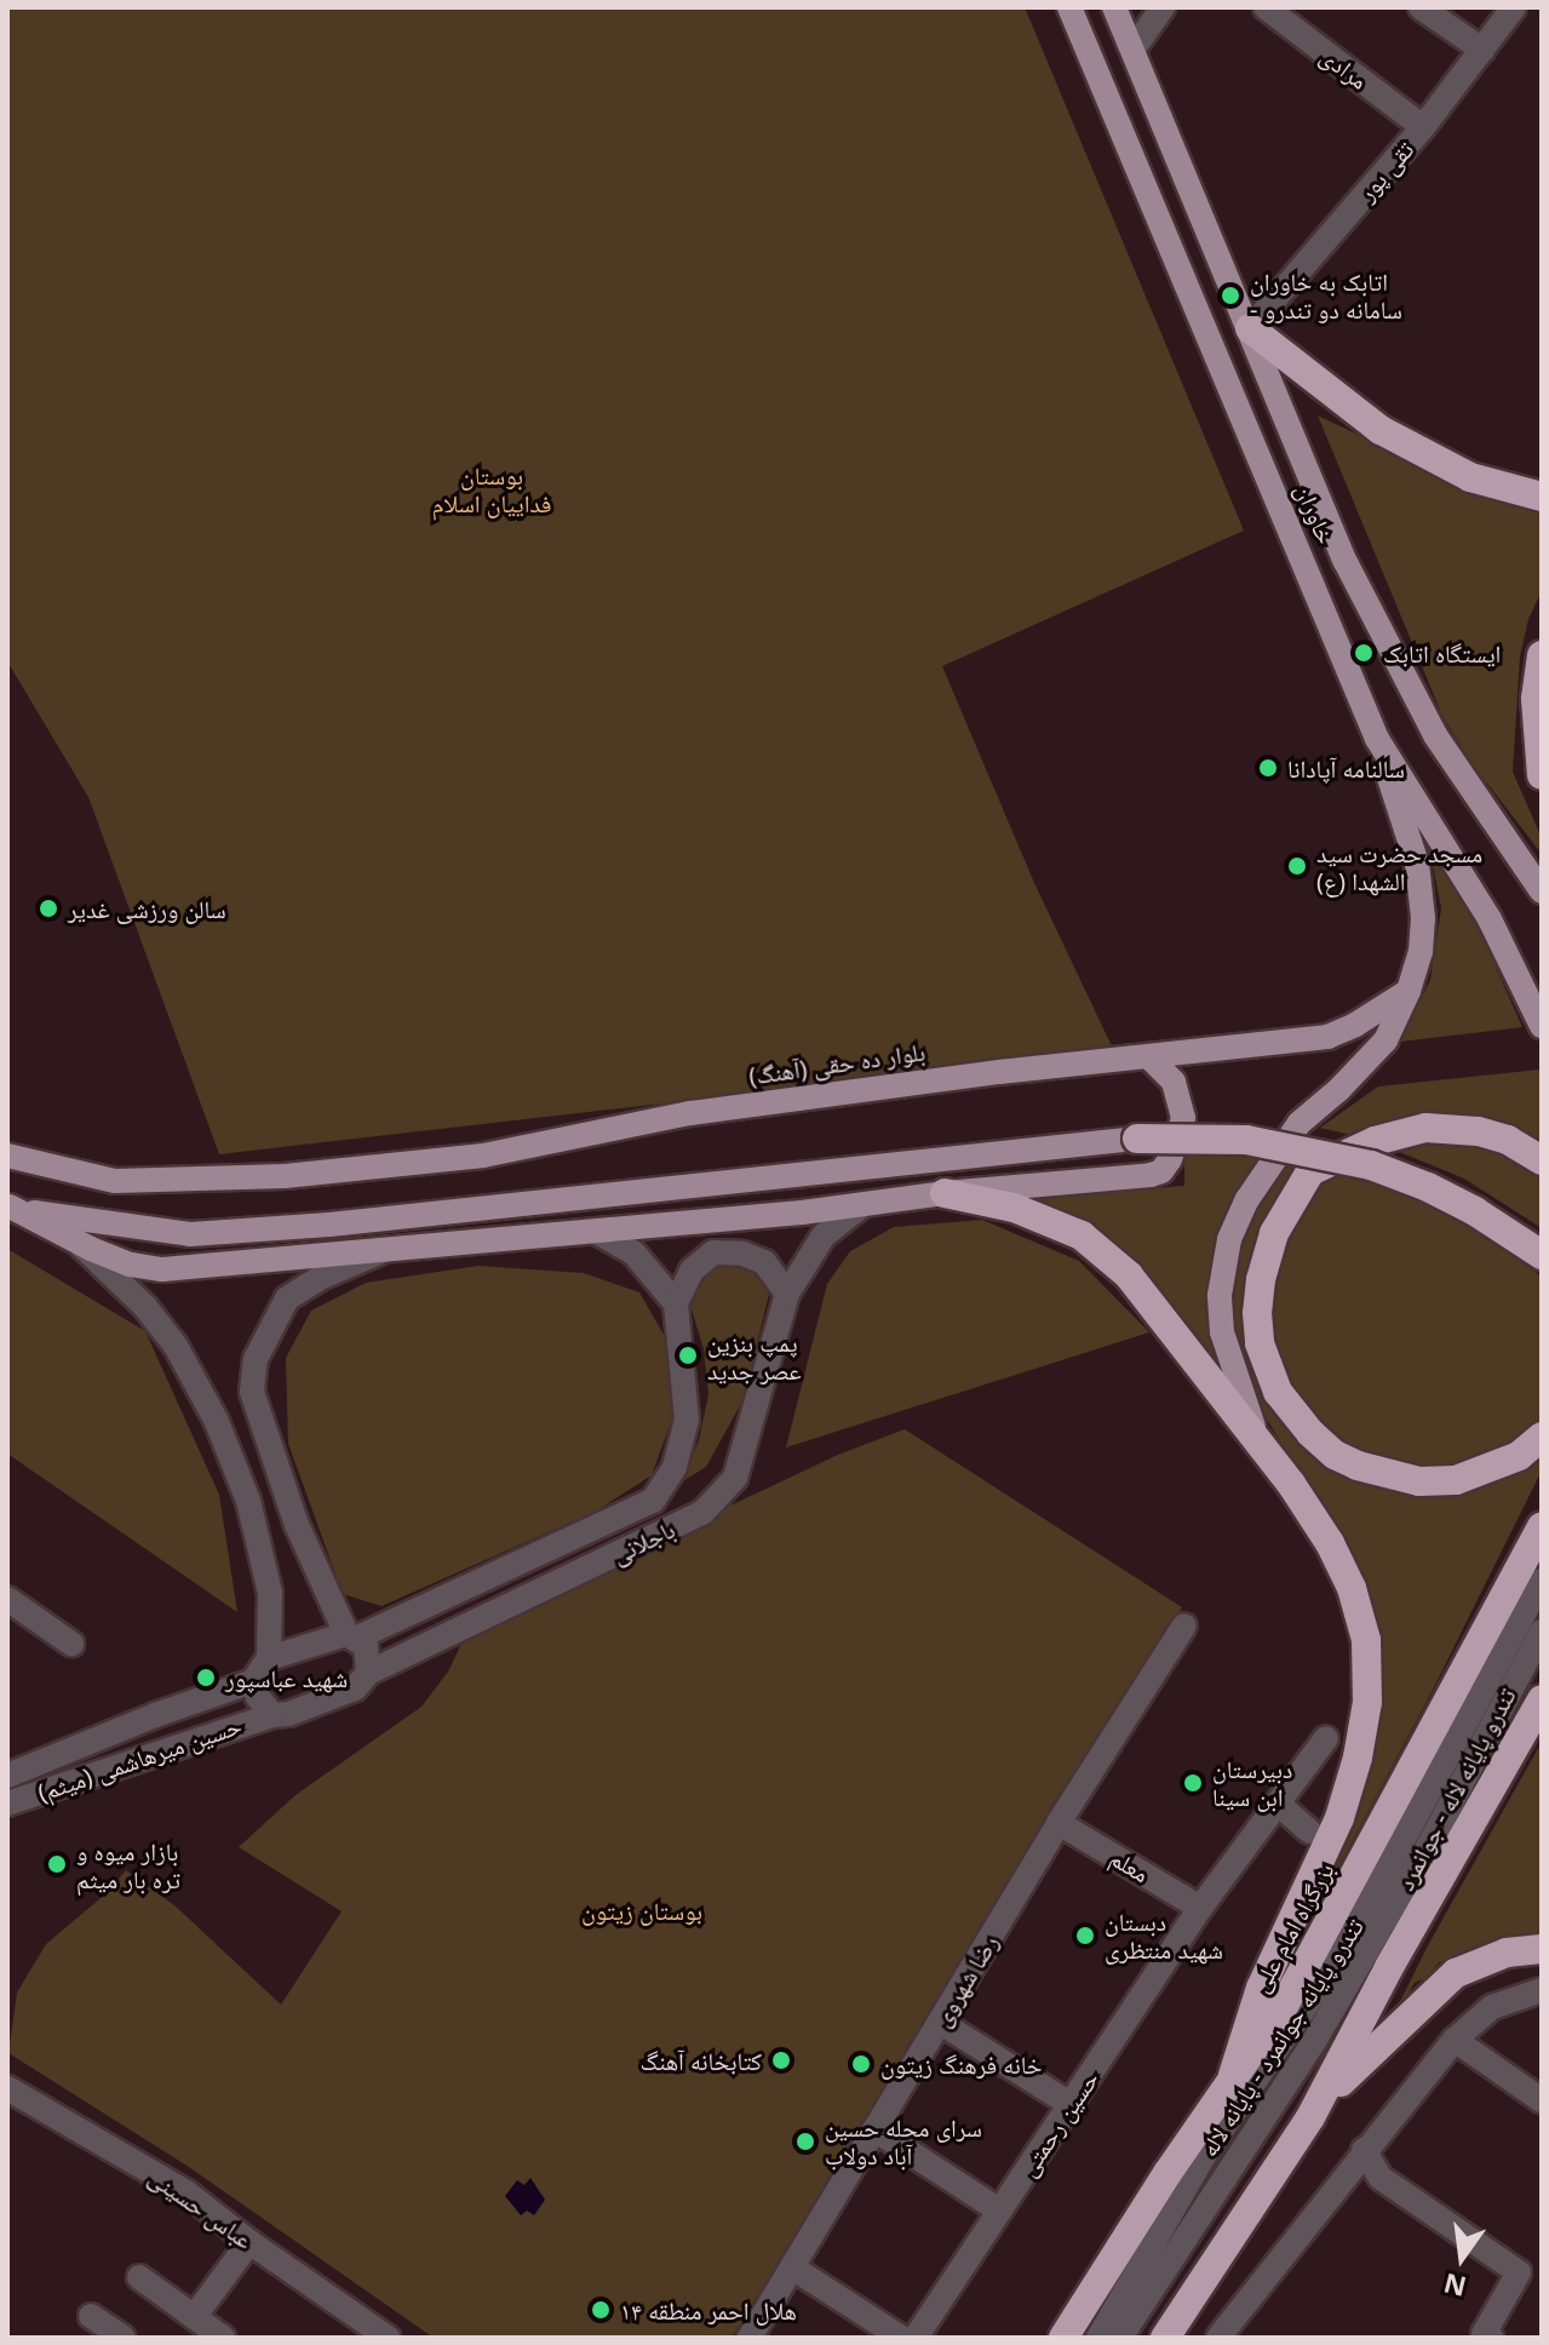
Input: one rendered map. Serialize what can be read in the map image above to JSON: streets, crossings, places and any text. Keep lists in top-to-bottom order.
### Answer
{
  "streets": {
    "highway": ["بزرگراه امام علی"],
    "main road": ["خاوران", "بلوار ده حقی (آهنگ)"],
    "street": [
      "مرادی",
      "تقی پور",
      "باجلانی",
      "حسین میرهاشمی (میثم)",
      "تندرو پایانه لاله - جوانمرد",
      "معلم",
      "رضا شهروی",
      "تندرو پایانه جوانمرد - پایانه لاله",
      "حسین رحمتی",
      "عباس حسینی"
    ]
  },
  "crossings": [
    ["مرادی", "تقی پور"],
    ["تقی پور", "خاوران"],
    ["باجلانی", "حسین میرهاشمی (میثم)"],
    ["معلم", "رضا شهروی"],
    ["معلم", "حسین رحمتی"]
  ],
  "parks": ["بوستان فداییان اسلام", "بوستان زیتون"],
  "places": [
    "اتابک به خاوران - سامانه دو تندرو",
    "ایستگاه اتابک",
    "سالنامه آپادانا",
    "مسجد حضرت سید الشهدا (ع)",
    "سالن ورزشی غدیر",
    "پمپ بنزین عصر جدید",
    "شهید عباسپور",
    "دبیرستان ابن سینا",
    "بازار میوه و تره بار میثم",
    "دبستان شهید منتظری",
    "کتابخانه آهنگ",
    "خانه فرهنگ زيتون",
    "سرای محله حسین آباد دولاب",
    "هلال احمر منطقه ۱۴"
  ],
  "north": "bottom"
}
